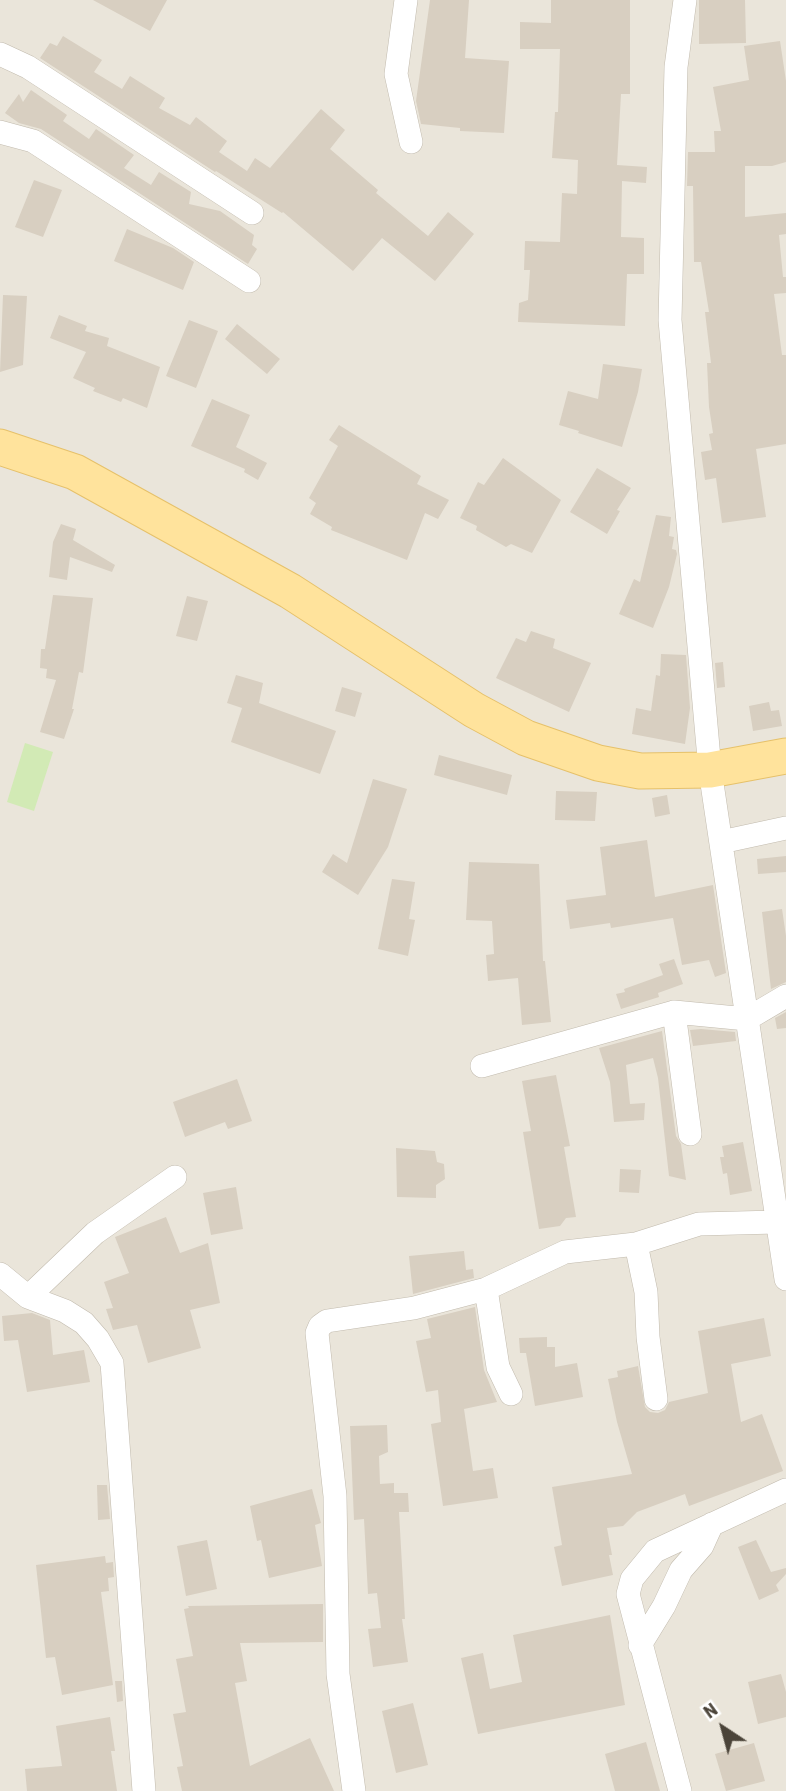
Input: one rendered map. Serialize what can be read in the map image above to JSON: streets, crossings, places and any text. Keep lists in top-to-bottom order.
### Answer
{
  "north": "top left"
}
